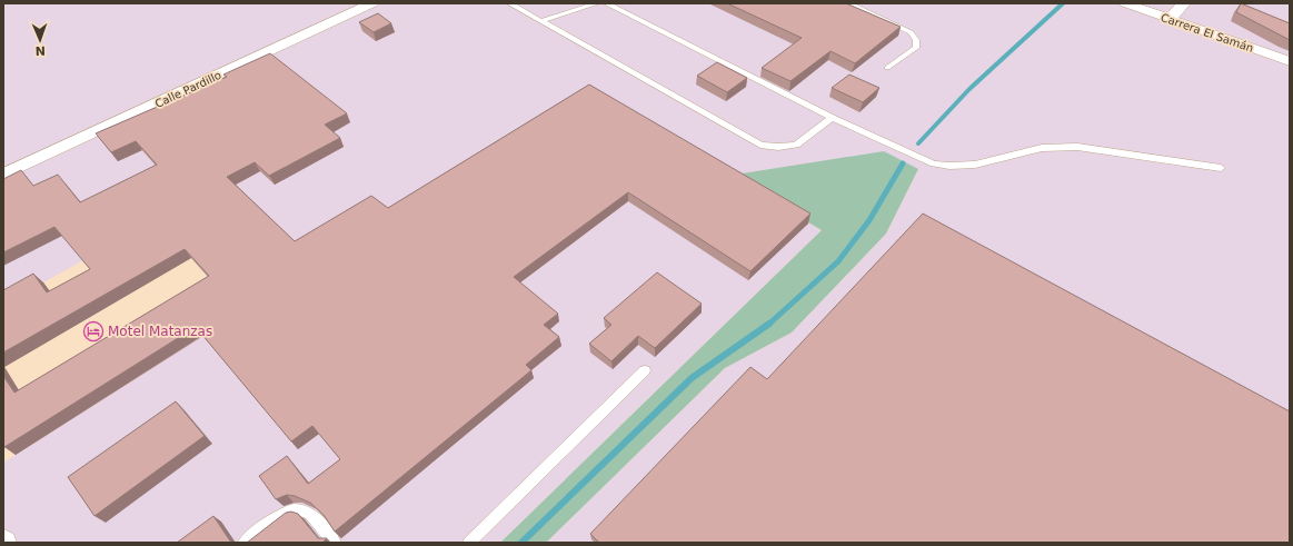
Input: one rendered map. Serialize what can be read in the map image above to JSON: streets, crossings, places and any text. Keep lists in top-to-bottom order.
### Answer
{
  "streets": {
    "street": ["Carrera El Samán", "Calle Pardillo"]
  },
  "places": {
    "hotel": ["Motel Matanzas"]
  },
  "north": "bottom"
}
